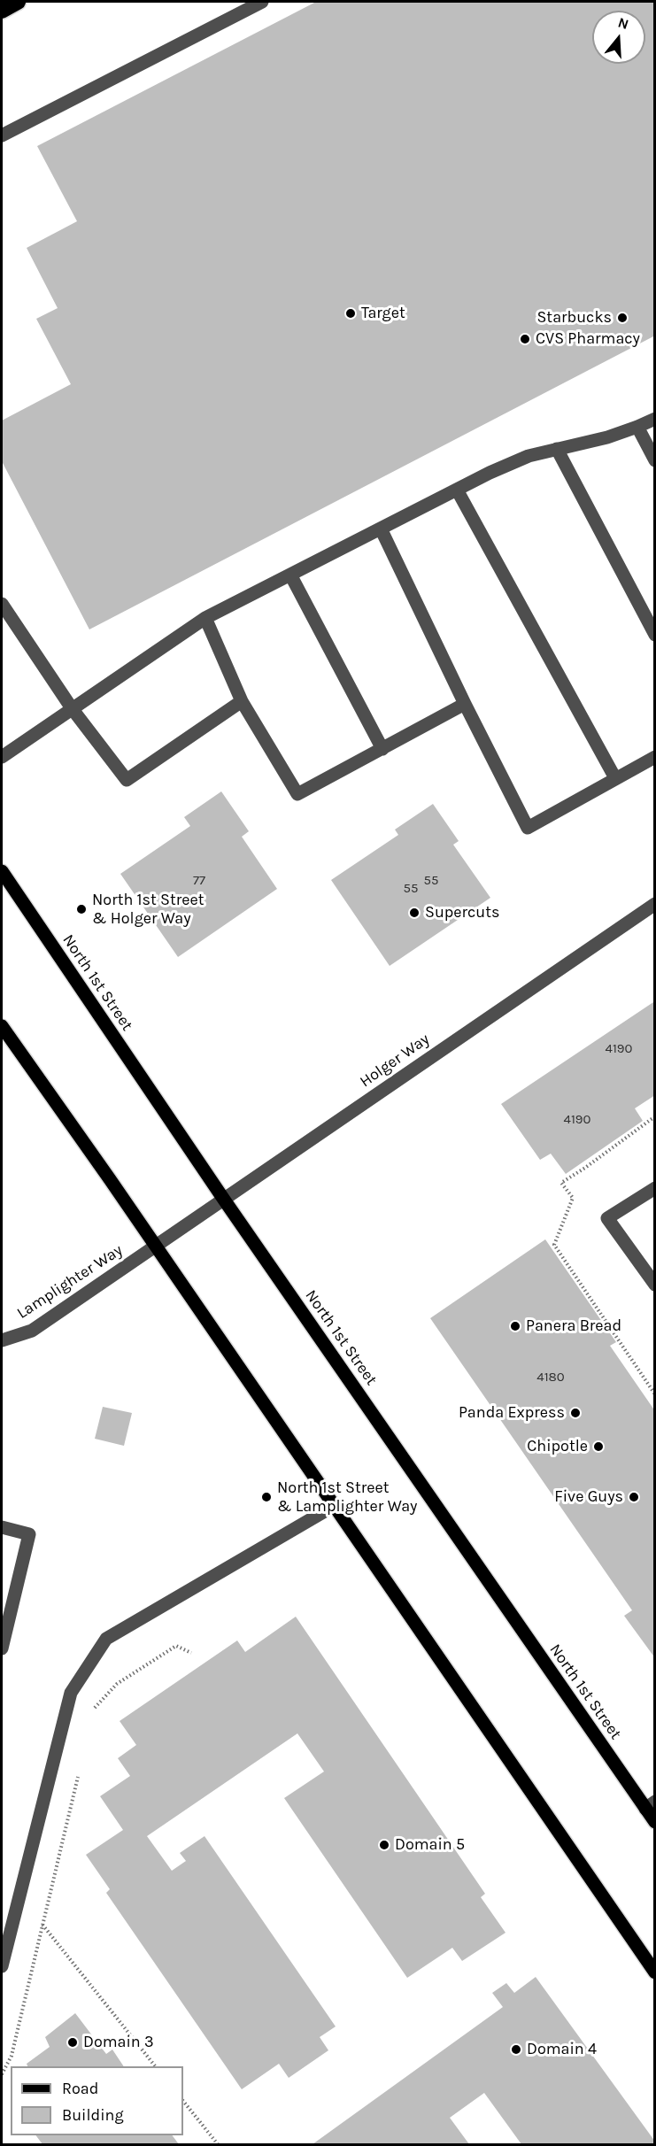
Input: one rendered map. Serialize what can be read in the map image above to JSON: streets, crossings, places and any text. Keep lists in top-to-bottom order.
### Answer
{
  "streets": {
    "main road": ["North 1st Street"],
    "street": ["Holger Way", "Lamplighter Way"]
  },
  "crossings": [
    ["North 1st Street", "Holger Way"],
    ["Holger Way", "Lamplighter Way"]
  ],
  "places": [
    "Target",
    "Starbucks",
    "CVS Pharmacy",
    "North 1st Street & Holger Way",
    "Supercuts",
    "Panera Bread",
    "Panda Express",
    "Chipotle",
    "North 1st Street & Lamplighter Way",
    "Five Guys",
    "Domain 5",
    "Domain 3",
    "Domain 4"
  ],
  "house_numbers": [
    "77",
    "55",
    "55",
    "4190",
    "4190",
    "4180"
  ],
  "legend": ["Road", "Building"],
  "north": "top"
}
